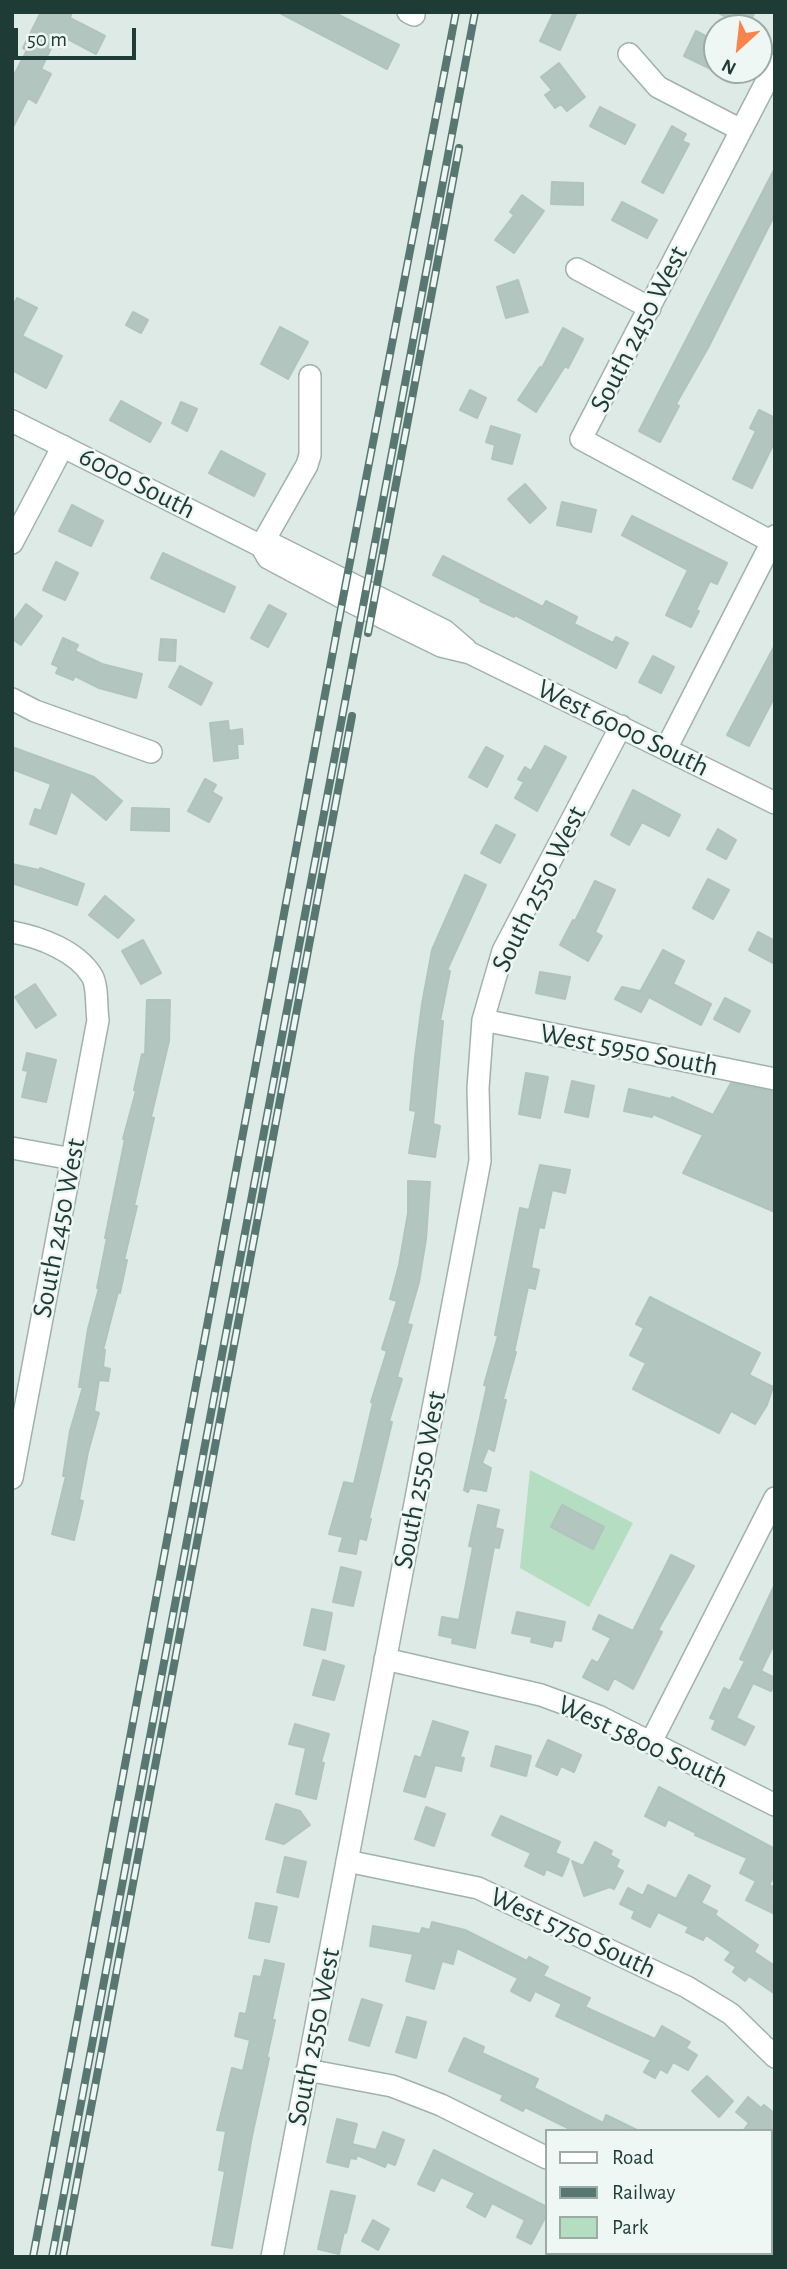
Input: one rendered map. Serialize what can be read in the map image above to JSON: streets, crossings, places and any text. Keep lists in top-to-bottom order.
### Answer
{
  "streets": {
    "street": [
      "South 2450 West",
      "6000 South",
      "West 6000 South",
      "South 2550 West",
      "West 5950 South",
      "West 5800 South",
      "West 5750 South"
    ]
  },
  "crossings": [
    ["6000 South", "West 6000 South"],
    ["West 6000 South", "South 2550 West"],
    ["South 2550 West", "West 5950 South"],
    ["South 2550 West", "West 5800 South"],
    ["South 2550 West", "West 5750 South"]
  ],
  "legend": ["Road", "Railway", "Park"],
  "scale_bar": "50 m",
  "north": "bottom left"
}
